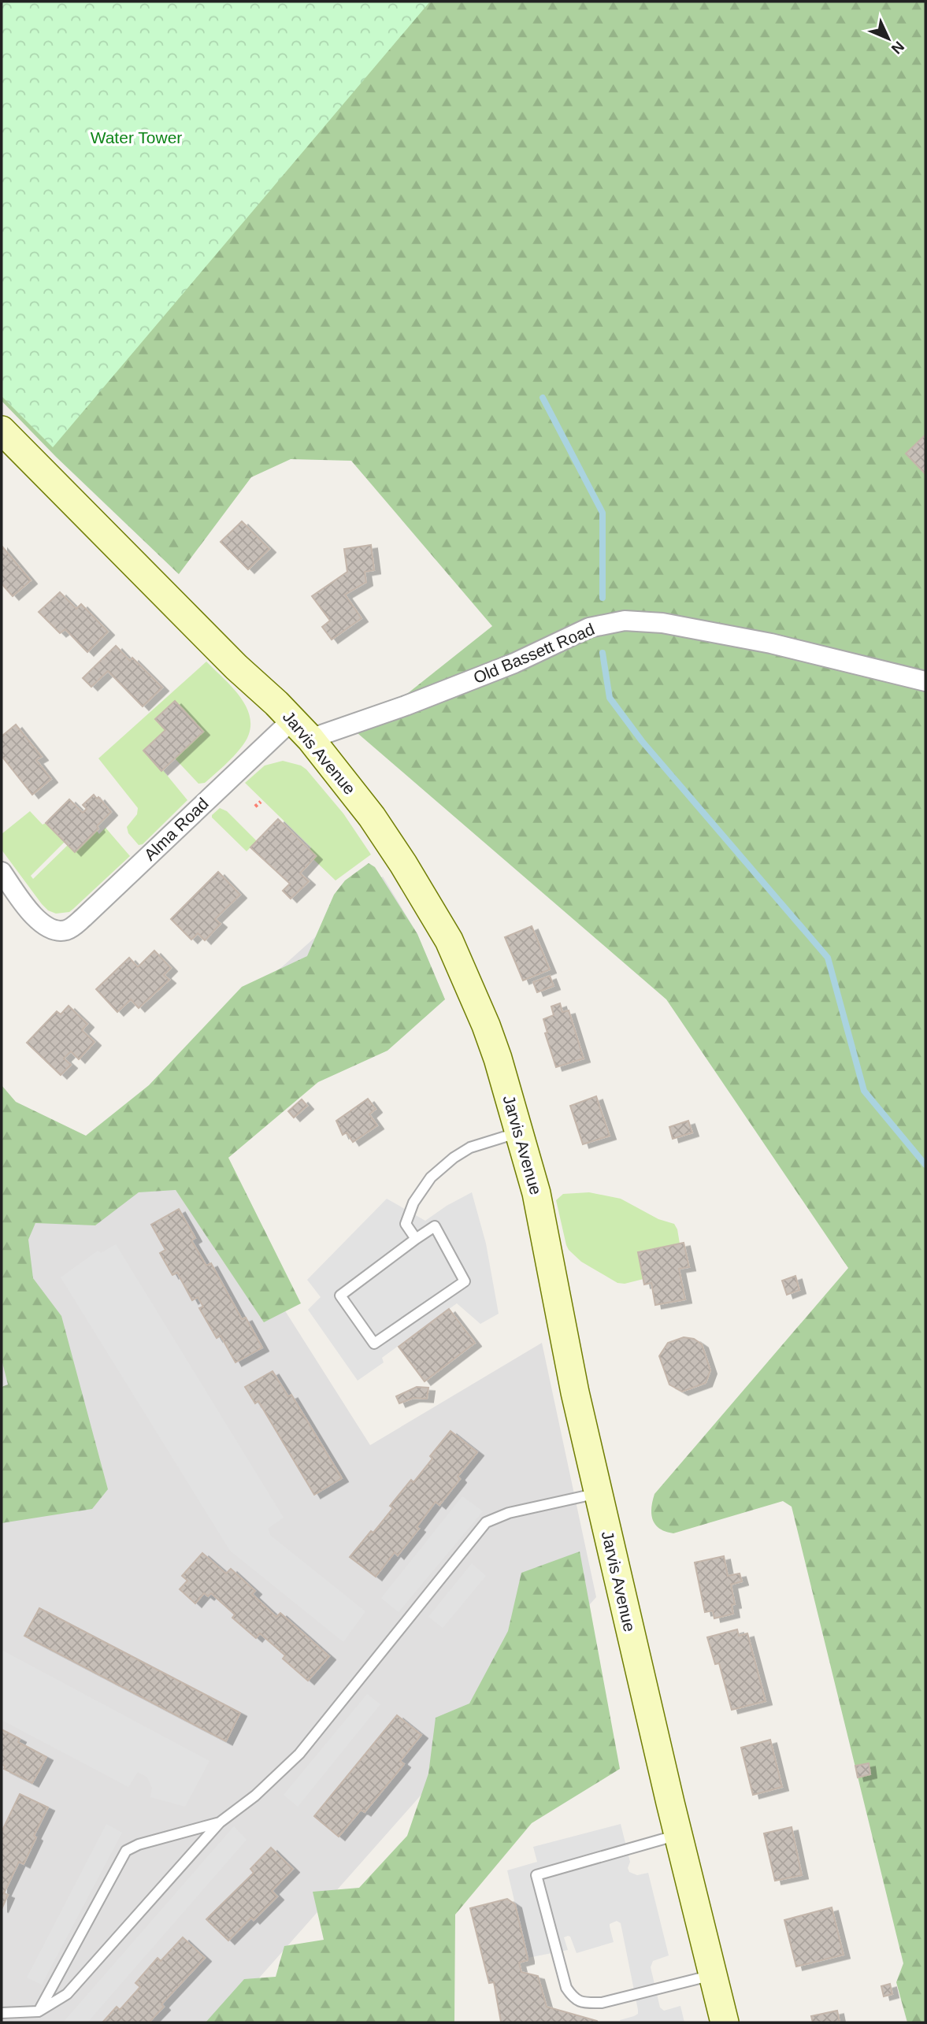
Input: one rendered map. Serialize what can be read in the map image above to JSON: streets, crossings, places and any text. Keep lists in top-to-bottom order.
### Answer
{
  "streets": {
    "street": ["Old Bassett Road", "Jarvis Avenue", "Alma Road"]
  },
  "crossings": [
    ["Old Bassett Road", "Jarvis Avenue"],
    ["Old Bassett Road", "Alma Road"],
    ["Jarvis Avenue", "Alma Road"]
  ],
  "parks": ["Water Tower"],
  "north": "bottom right"
}
